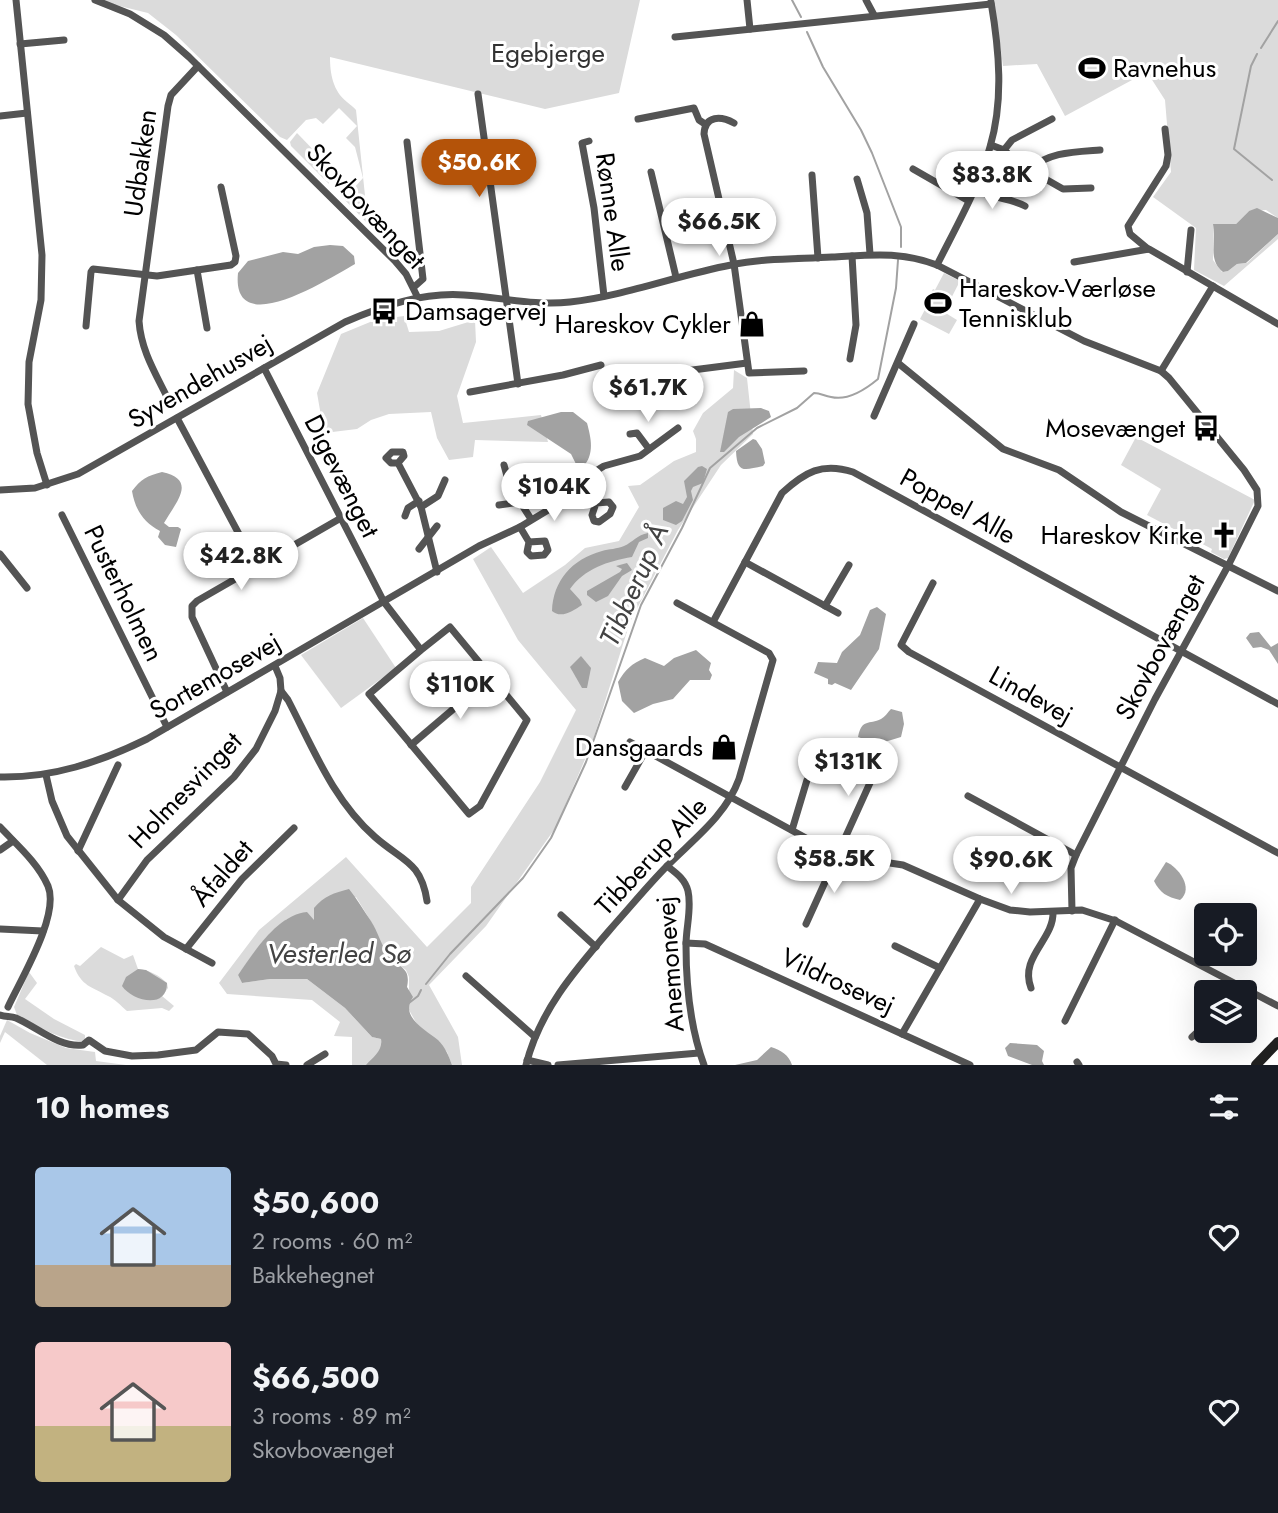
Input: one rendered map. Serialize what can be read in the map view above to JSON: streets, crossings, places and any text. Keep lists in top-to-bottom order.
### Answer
{
  "streets": {
    "street": [
      "Udbakken",
      "Skovbovænget",
      "Rønne Alle",
      "Syvendehusvej",
      "Digevænget",
      "Poppel Alle",
      "Pusterholmen",
      "Sortemosevej",
      "Lindevej",
      "Holmesvinget",
      "Tibberup Alle",
      "Åfaldet",
      "Anemonevej",
      "Vildrosevej"
    ]
  },
  "crossings": [
    ["Udbakken", "Skovbovænget"],
    ["Skovbovænget", "Rønne Alle"],
    ["Skovbovænget", "Syvendehusvej"],
    ["Skovbovænget", "Poppel Alle"],
    ["Skovbovænget", "Lindevej"],
    ["Syvendehusvej", "Digevænget"],
    ["Digevænget", "Sortemosevej"],
    ["Poppel Alle", "Tibberup Alle"],
    ["Pusterholmen", "Sortemosevej"],
    ["Tibberup Alle", "Anemonevej"],
    ["Anemonevej", "Vildrosevej"]
  ],
  "water": ["Tibberup Å", "Vesterled Sø"],
  "parks": ["Egebjerge"],
  "places": {
    "sports": ["Ravnehus", "Hareskov-Værløse Tennisklub"],
    "bus stop": ["Damsagervej", "Mosevænget"],
    "shop": ["Hareskov Cykler", "Dansgaards"],
    "church": ["Hareskov Kirke"]
  },
  "page": {
    "price": [
      "$50.6K",
      "$83.8K",
      "$66.5K",
      "$61.7K",
      "$104K",
      "$42.8K",
      "$110K",
      "$131K",
      "$58.5K",
      "$90.6K"
    ],
    "heading": "10 homes",
    "list": [
      {
        "name": "$50,600",
        "note": "2 rooms · 60 m² · Bakkehegnet"
      },
      {
        "name": "$66,500",
        "note": "3 rooms · 89 m² · Skovbovænget"
      }
    ]
  }
}
